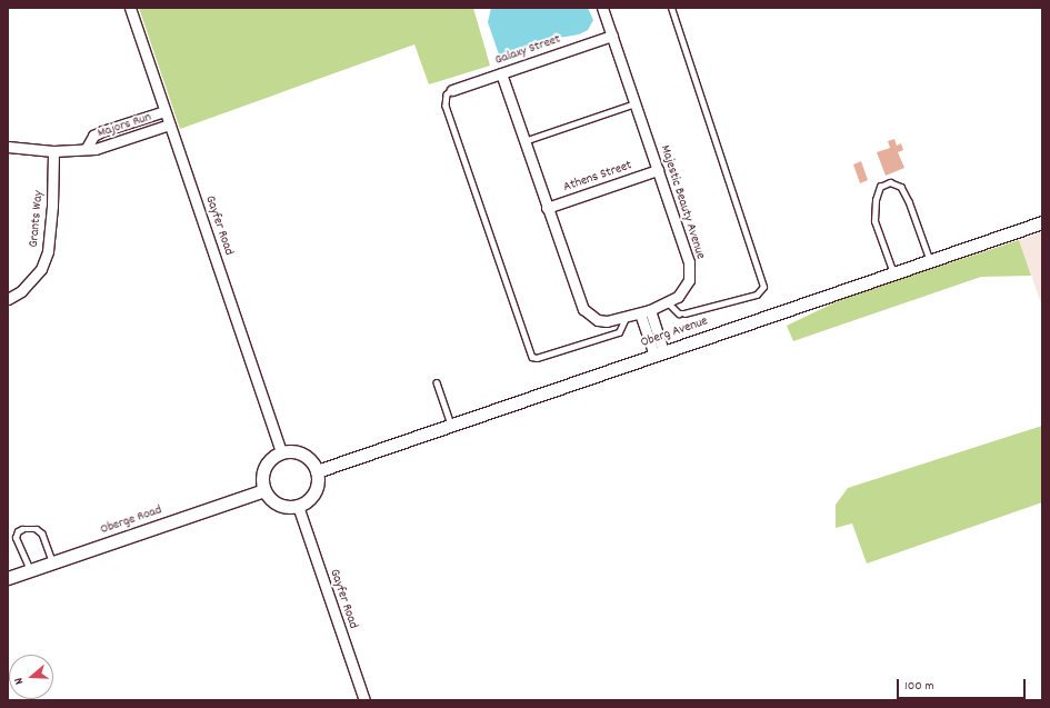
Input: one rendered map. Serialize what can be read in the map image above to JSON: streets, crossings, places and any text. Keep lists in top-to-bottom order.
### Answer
{
  "streets": {
    "street": [
      "Galaxy Street",
      "Majors Run",
      "Athens Street",
      "Majestic Beauty Avenue",
      "Grants Way",
      "Gayfer Road",
      "Oberg Avenue",
      "Oberge Road"
    ]
  },
  "crossings": [
    ["Galaxy Street", "Majestic Beauty Avenue"],
    ["Majors Run", "Grants Way"],
    ["Majors Run", "Gayfer Road"],
    ["Athens Street", "Majestic Beauty Avenue"],
    ["Gayfer Road", "Oberg Avenue"],
    ["Gayfer Road", "Oberge Road"],
    ["Oberg Avenue", "Oberge Road"]
  ],
  "scale_bar": "100 m",
  "north": "left"
}
